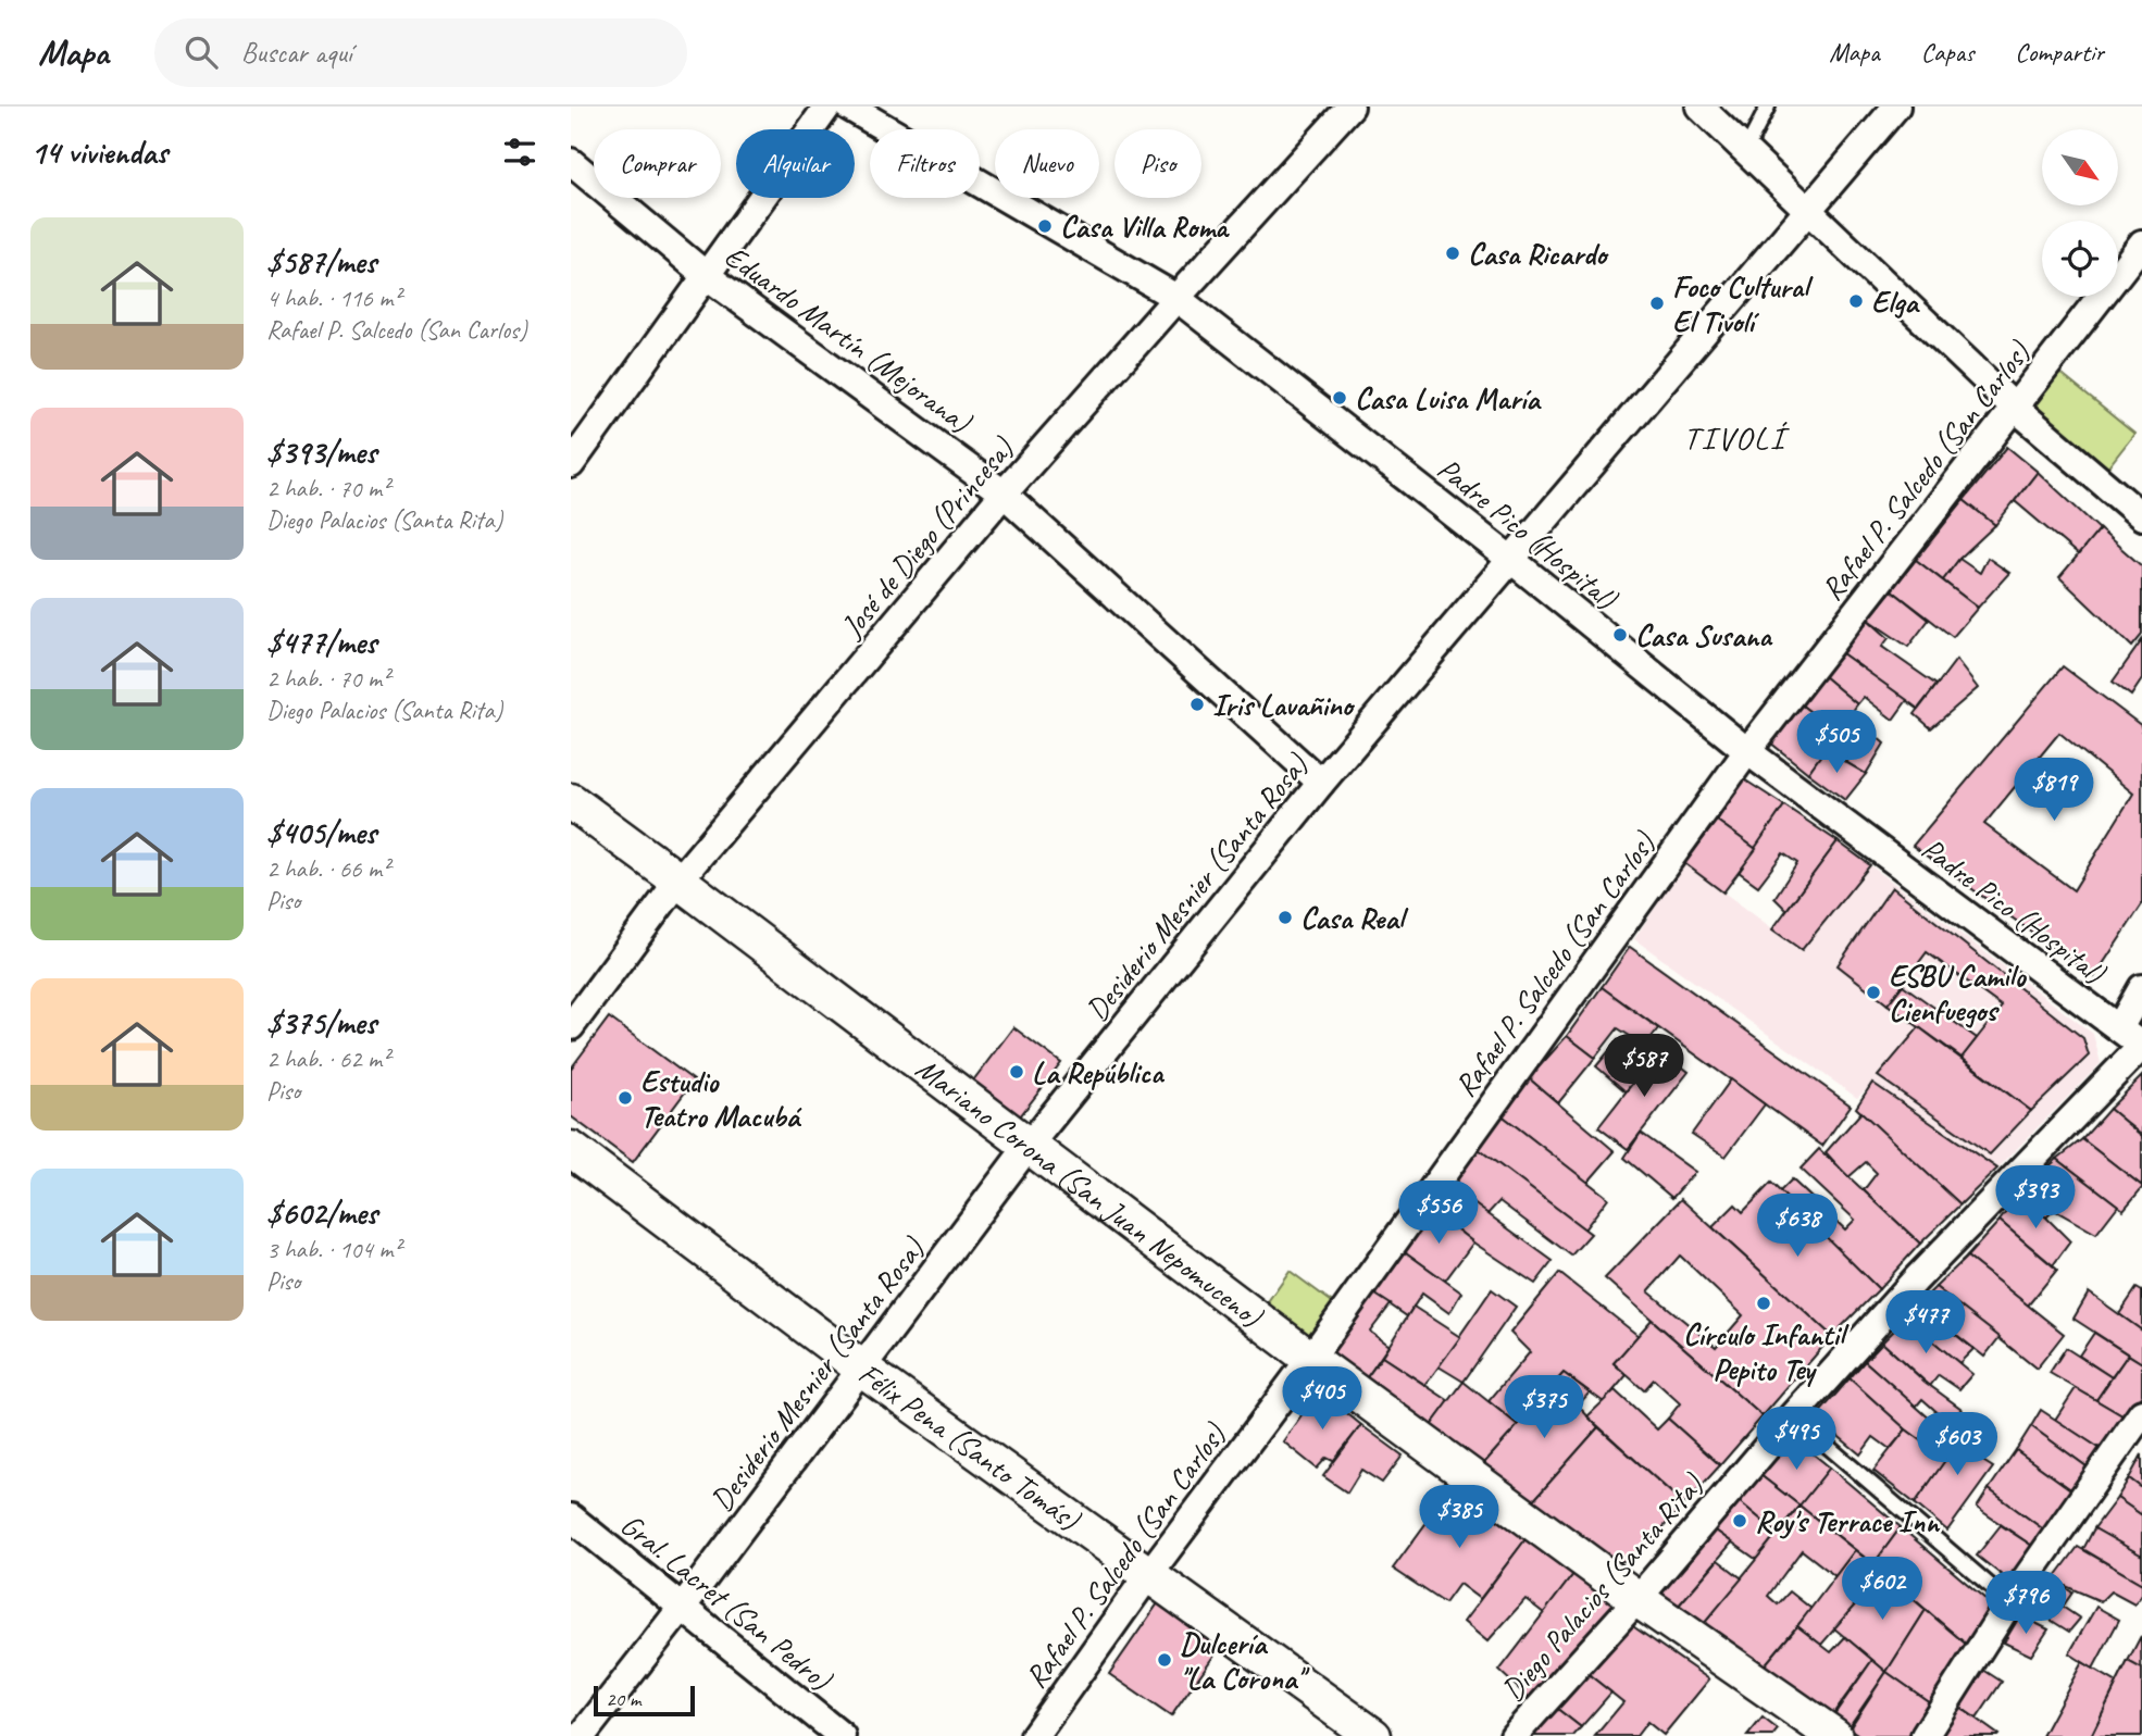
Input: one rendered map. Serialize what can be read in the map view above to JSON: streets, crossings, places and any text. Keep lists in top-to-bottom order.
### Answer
{
  "streets": {
    "street": [
      "Eduardo Martín (Mejorana)",
      "Rafael P. Salcedo (San Carlos)",
      "Padre Pico (Hospital)",
      "José de Diego (Princesa)",
      "Desiderio Mesnier (Santa Rosa)",
      "Mariano Corona (San Juan Nepomuceno)",
      "Félix Pena (Santo Tomás)",
      "Diego Palacios (Santa Rita)",
      "Gral. Lacret (San Pedro)"
    ]
  },
  "crossings": [
    ["Eduardo Martín (Mejorana)", "José de Diego (Princesa)"],
    ["Eduardo Martín (Mejorana)", "Desiderio Mesnier (Santa Rosa)"],
    ["Rafael P. Salcedo (San Carlos)", "Padre Pico (Hospital)"],
    ["Rafael P. Salcedo (San Carlos)", "Mariano Corona (San Juan Nepomuceno)"],
    ["Rafael P. Salcedo (San Carlos)", "Félix Pena (Santo Tomás)"],
    ["Padre Pico (Hospital)", "José de Diego (Princesa)"],
    ["Padre Pico (Hospital)", "Desiderio Mesnier (Santa Rosa)"],
    ["Padre Pico (Hospital)", "Diego Palacios (Santa Rita)"],
    ["José de Diego (Princesa)", "Mariano Corona (San Juan Nepomuceno)"],
    ["Desiderio Mesnier (Santa Rosa)", "Mariano Corona (San Juan Nepomuceno)"],
    ["Desiderio Mesnier (Santa Rosa)", "Félix Pena (Santo Tomás)"],
    ["Desiderio Mesnier (Santa Rosa)", "Gral. Lacret (San Pedro)"],
    ["Mariano Corona (San Juan Nepomuceno)", "Diego Palacios (Santa Rita)"]
  ],
  "districts": ["TIVOLÍ"],
  "places": [
    "Casa Villa Roma",
    "Casa Ricardo",
    "Elga",
    "Foco Cultural El Tivolí",
    "Casa Luisa María",
    "Casa Susana",
    "Iris Lavañino",
    "Casa Real",
    "ESBU Camilo Cienfuegos",
    "La República",
    "Estudio Teatro Macubá",
    "Círculo Infantil Pepito Tey",
    "Roy's Terrace Inn",
    "Dulcería \"La Corona\""
  ],
  "scale_bar": "20 m",
  "north": "bottom right",
  "page": {
    "header": "Mapa",
    "search": "Buscar aquí",
    "nav": ["Mapa", "Capas", "Compartir"],
    "heading": "14 viviendas",
    "chip": [
      "Comprar",
      "Alquilar",
      "Filtros",
      "Nuevo",
      "Piso"
    ],
    "list": [
      {
        "name": "$587/mes",
        "note": "4 hab. · 116 m² · Rafael P. Salcedo (San Carlos)"
      },
      {
        "name": "$393/mes",
        "note": "2 hab. · 70 m² · Diego Palacios (Santa Rita)"
      },
      {
        "name": "$477/mes",
        "note": "2 hab. · 70 m² · Diego Palacios (Santa Rita)"
      },
      {
        "name": "$405/mes",
        "note": "2 hab. · 66 m² · Piso"
      },
      {
        "name": "$375/mes",
        "note": "2 hab. · 62 m² · Piso"
      },
      {
        "name": "$602/mes",
        "note": "3 hab. · 104 m² · Piso"
      }
    ],
    "price": [
      "$505",
      "$819",
      "$587",
      "$393",
      "$556",
      "$638",
      "$477",
      "$405",
      "$375",
      "$495",
      "$603",
      "$385",
      "$602",
      "$796"
    ],
    "scale": "20 m"
  }
}
